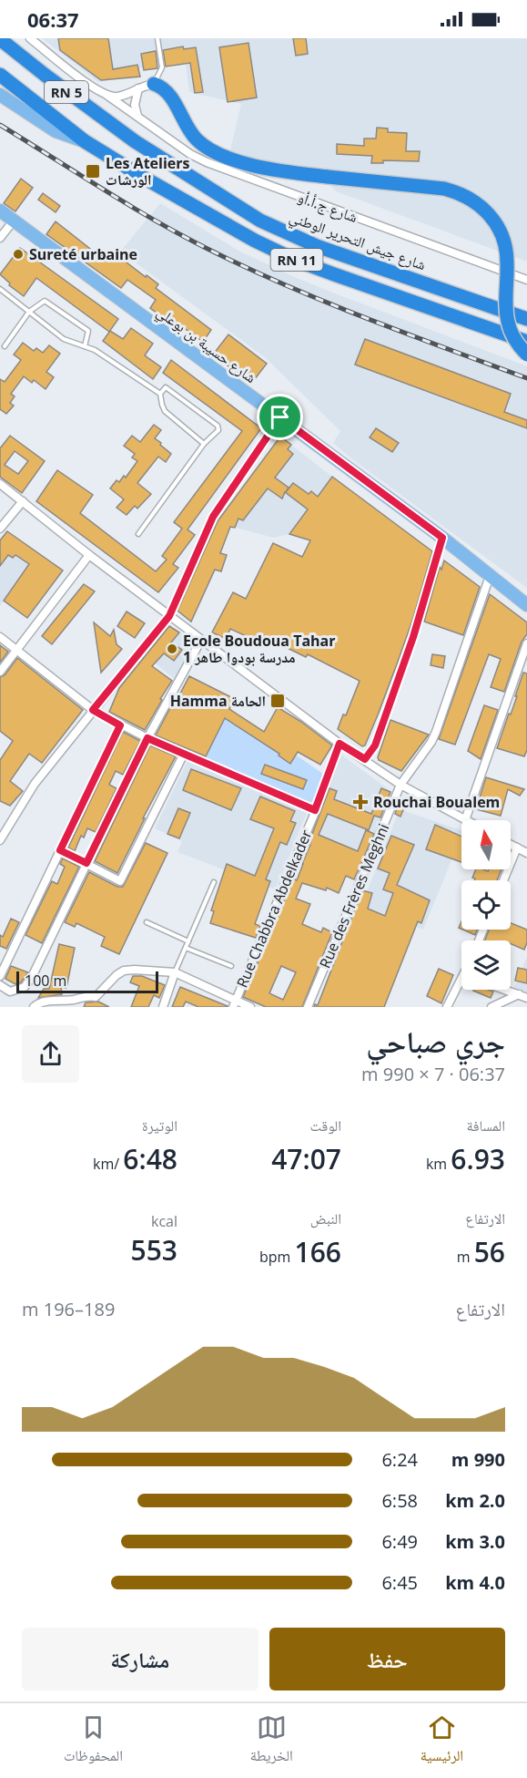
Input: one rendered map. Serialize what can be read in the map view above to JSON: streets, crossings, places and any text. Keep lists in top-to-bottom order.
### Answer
{
  "streets": {
    "highway": ["RN 5", "شارع جيش التحرير الوطني", "RN 11"],
    "main road": ["شارع حسيبة بن بوعلي"],
    "street": ["شارع ج.أ.أو", "Rue des Frères Meghni", "Rue Chabbra Abdelkader"]
  },
  "crossings": [
    ["شارع حسيبة بن بوعلي", "Rue des Frères Meghni"]
  ],
  "places": {
    "transit": ["Les Ateliers الورشات", "Hamma الحامة"],
    "other": ["Sureté urbaine", "Ecole Boudoua Tahar 1 مدرسة بودوا طاهر"],
    "health": ["Rouchai Boualem"]
  },
  "scale_bar": "100 m",
  "north": "top",
  "page": {
    "status": "06:37",
    "scale": "100 m",
    "heading": ["جري صباحي", "06:37 · 7 × 990 m"],
    "stats": [
      ["المسافة", "6.93 km"],
      ["الوقت", "47:07"],
      ["الوتيرة", "6:48 /km"],
      ["الارتفاع", "56 m"],
      ["النبض", "166 bpm"],
      ["kcal", "553"]
    ],
    "chart": ["الارتفاع", "189–196 m"],
    "list": [
      {
        "name": "990 m",
        "note": "6:24"
      },
      {
        "name": "2.0 km",
        "note": "6:58"
      },
      {
        "name": "3.0 km",
        "note": "6:49"
      },
      {
        "name": "4.0 km",
        "note": "6:45"
      }
    ],
    "buttons": ["حفظ", "مشاركة"],
    "tabs": ["الرئيسية", "الخريطة", "المحفوظات"]
  }
}
